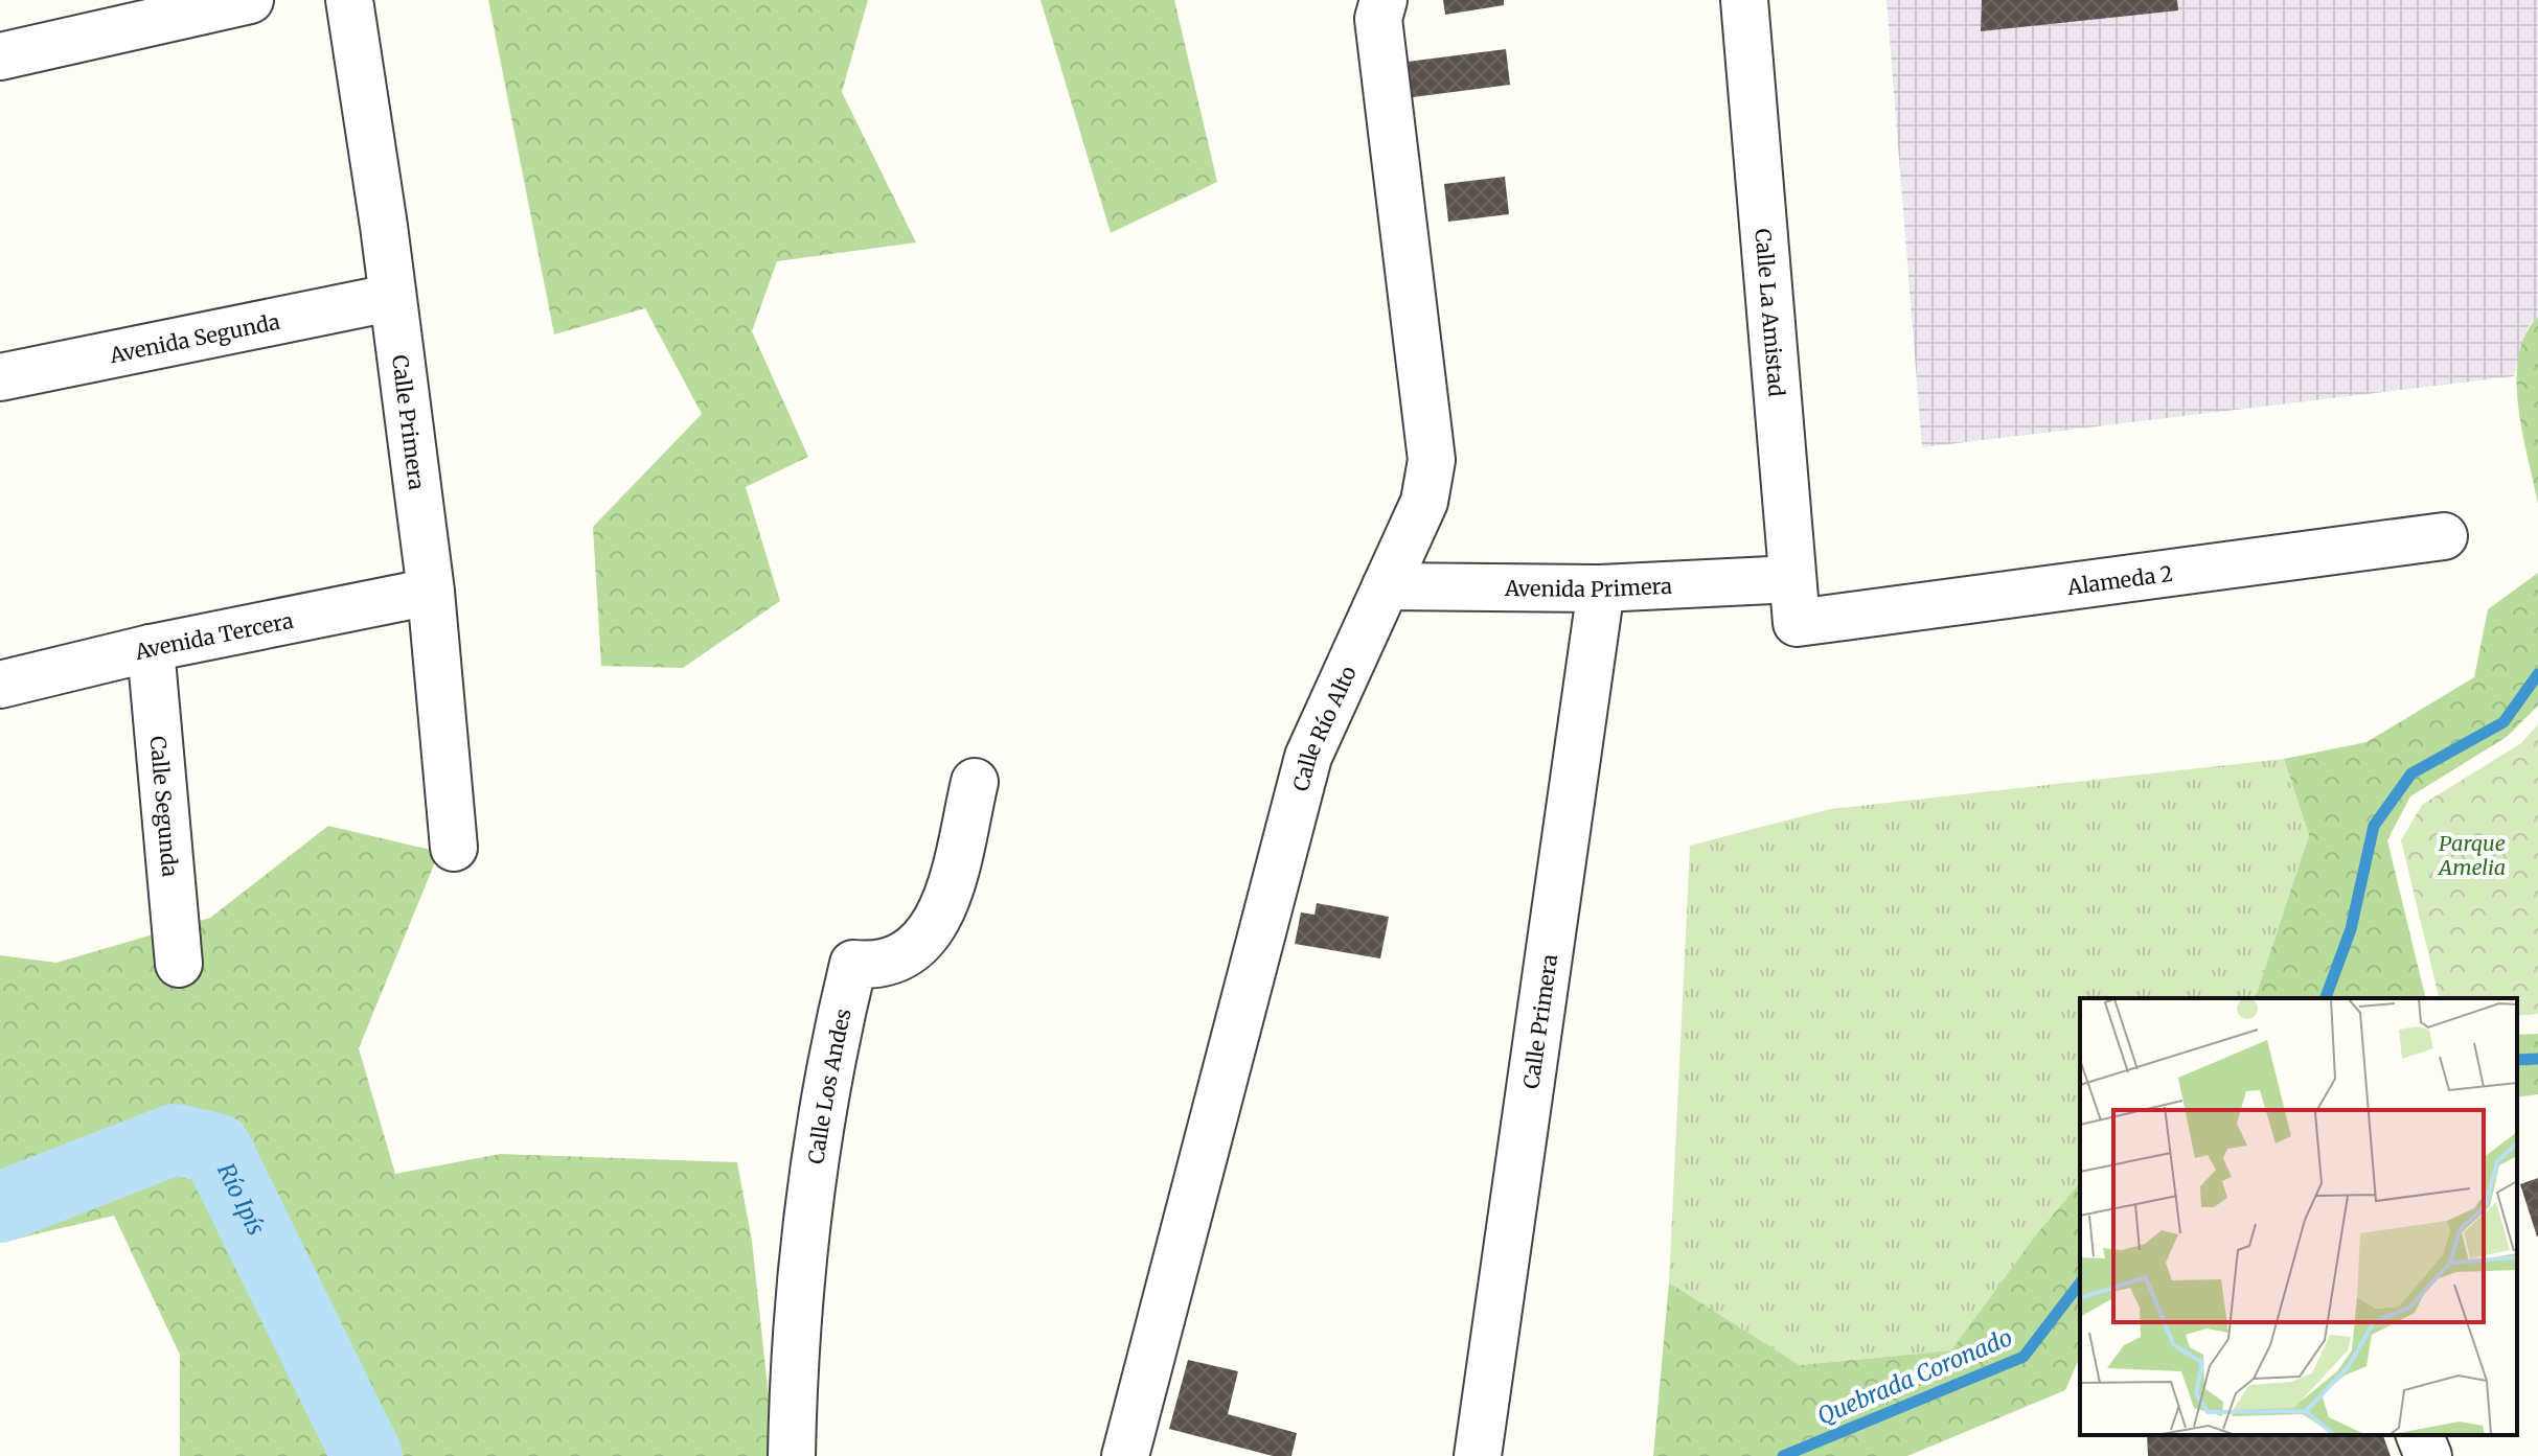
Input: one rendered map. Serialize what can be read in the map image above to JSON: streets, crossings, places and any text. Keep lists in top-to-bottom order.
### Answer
{
  "streets": {
    "street": [
      "Calle La Amistad",
      "Avenida Segunda",
      "Calle Primera",
      "Alameda 2",
      "Avenida Primera",
      "Avenida Tercera",
      "Calle Río Alto",
      "Calle Segunda",
      "Calle Los Andes"
    ]
  },
  "crossings": [
    ["Calle La Amistad", "Alameda 2"],
    ["Calle La Amistad", "Avenida Primera"],
    ["Avenida Segunda", "Calle Primera"],
    ["Calle Primera", "Avenida Primera"],
    ["Calle Primera", "Avenida Tercera"],
    ["Alameda 2", "Avenida Primera"],
    ["Avenida Primera", "Calle Río Alto"],
    ["Avenida Tercera", "Calle Segunda"]
  ],
  "water": ["Río Ipís", "Quebrada Coronado"],
  "parks": ["Parque Amelia"]
}
